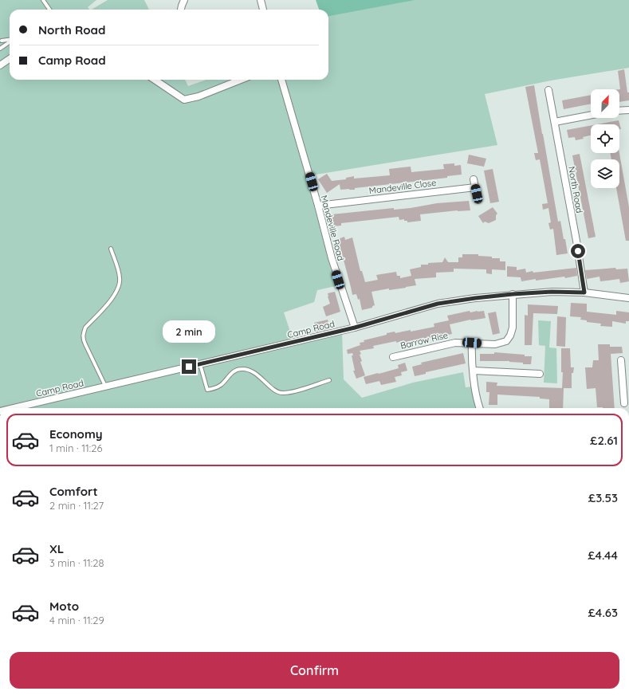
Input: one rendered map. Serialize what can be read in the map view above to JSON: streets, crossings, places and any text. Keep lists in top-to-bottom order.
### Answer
{
  "streets": {
    "street": [
      "Mandeville Close",
      "North Road",
      "Mandeville Road",
      "Camp Road",
      "Barrow Rise"
    ]
  },
  "crossings": [
    ["Mandeville Close", "Mandeville Road"],
    ["North Road", "Camp Road"],
    ["Mandeville Road", "Camp Road"],
    ["Camp Road", "Barrow Rise"]
  ],
  "north": "top right",
  "page": {
    "banner": ["North Road", "Camp Road"],
    "bubble": "2 min",
    "list": [
      {
        "name": "Economy",
        "note": "1 min · 11:26",
        "value": "£2.61"
      },
      {
        "name": "Comfort",
        "note": "2 min · 11:27",
        "value": "£3.53"
      },
      {
        "name": "XL",
        "note": "3 min · 11:28",
        "value": "£4.44"
      },
      {
        "name": "Moto",
        "note": "4 min · 11:29",
        "value": "£4.63"
      }
    ],
    "buttons": "Confirm"
  }
}
